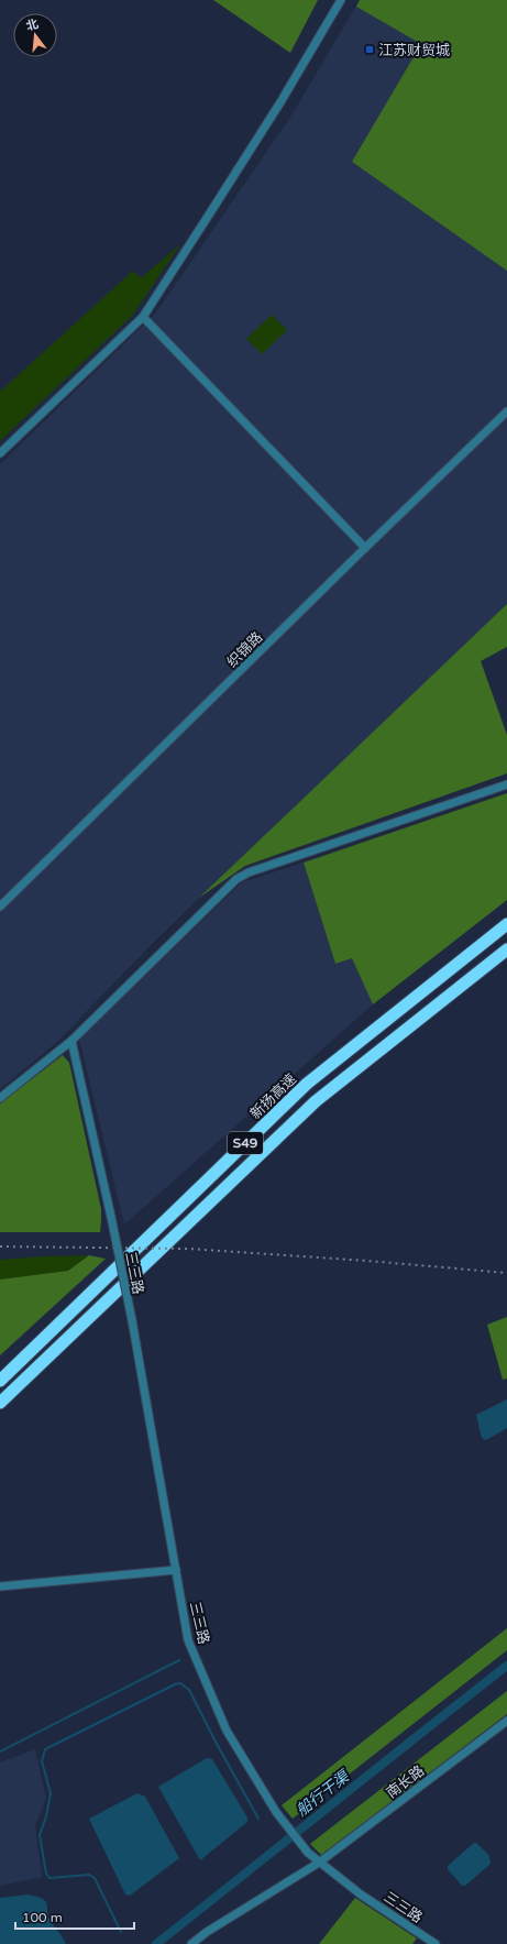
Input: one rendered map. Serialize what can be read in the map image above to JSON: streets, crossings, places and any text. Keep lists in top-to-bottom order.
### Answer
{
  "streets": {
    "highway": ["新扬高速", "S49"],
    "street": ["织锦路", "三三路", "南长路"]
  },
  "crossings": [
    ["三三路", "南长路"]
  ],
  "water": ["船行干渠"],
  "places": {
    "transit": ["江苏财贸城"]
  },
  "scale_bar": "100 m",
  "north": "top"
}
